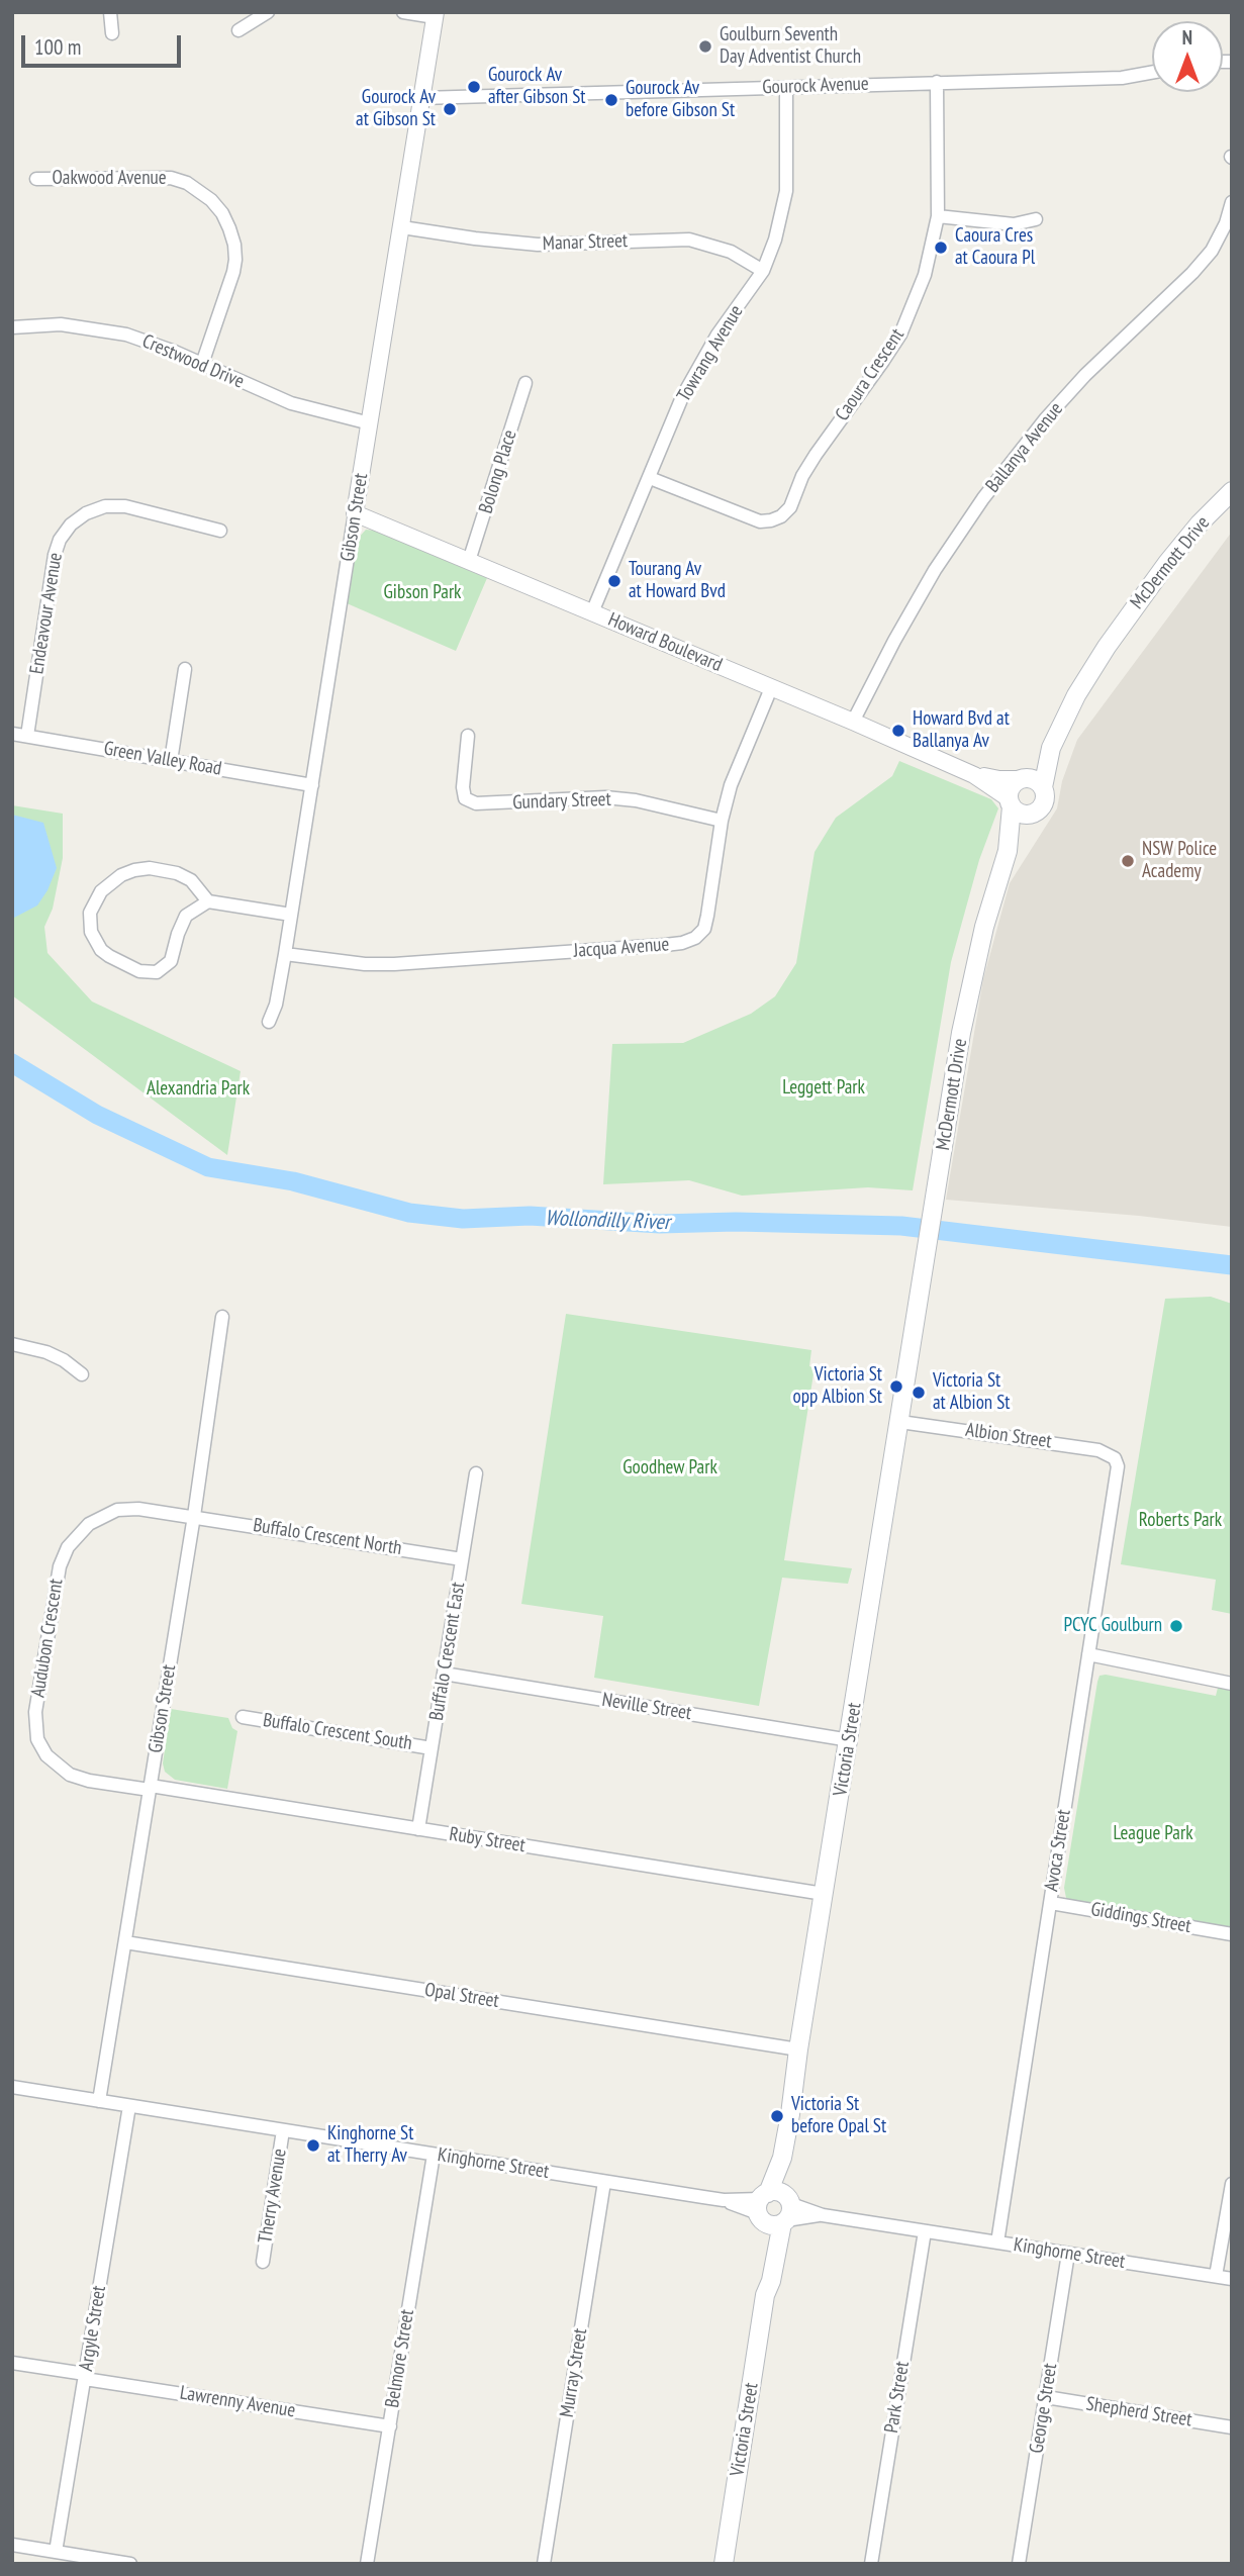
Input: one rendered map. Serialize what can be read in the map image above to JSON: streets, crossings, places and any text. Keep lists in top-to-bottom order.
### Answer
{
  "streets": {
    "main road": ["McDermott Drive", "Victoria Street"],
    "street": [
      "Gourock Avenue",
      "Oakwood Avenue",
      "Manar Street",
      "Towrang Avenue",
      "Crestwood Drive",
      "Caoura Crescent",
      "Ballanya Avenue",
      "Bolong Place",
      "Gibson Street",
      "Endeavour Avenue",
      "Howard Boulevard",
      "Green Valley Road",
      "Gundary Street",
      "Jacqua Avenue",
      "Albion Street",
      "Buffalo Crescent North",
      "Audubon Crescent",
      "Buffalo Crescent East",
      "Neville Street",
      "Buffalo Crescent South",
      "Ruby Street",
      "Avoca Street",
      "Giddings Street",
      "Opal Street",
      "Kinghorne Street",
      "Therry Avenue",
      "Argyle Street",
      "Belmore Street",
      "Murray Street",
      "Park Street",
      "Lawrenny Avenue",
      "George Street",
      "Shepherd Street"
    ]
  },
  "crossings": [
    ["Gourock Avenue", "Towrang Avenue"],
    ["Gourock Avenue", "Caoura Crescent"],
    ["Gourock Avenue", "Gibson Street"],
    ["Oakwood Avenue", "Crestwood Drive"],
    ["Manar Street", "Towrang Avenue"],
    ["Manar Street", "Gibson Street"],
    ["Towrang Avenue", "Caoura Crescent"],
    ["Towrang Avenue", "Howard Boulevard"],
    ["Crestwood Drive", "Gibson Street"],
    ["Ballanya Avenue", "Howard Boulevard"],
    ["Bolong Place", "Howard Boulevard"],
    ["Gibson Street", "Howard Boulevard"],
    ["Gibson Street", "Green Valley Road"],
    ["Gibson Street", "Jacqua Avenue"],
    ["Gibson Street", "Buffalo Crescent North"],
    ["Gibson Street", "Audubon Crescent"],
    ["Gibson Street", "Ruby Street"],
    ["Gibson Street", "Opal Street"],
    ["Gibson Street", "Kinghorne Street"],
    ["McDermott Drive", "Howard Boulevard"],
    ["McDermott Drive", "Victoria Street"],
    ["Endeavour Avenue", "Green Valley Road"],
    ["Howard Boulevard", "Jacqua Avenue"],
    ["Gundary Street", "Jacqua Avenue"],
    ["Albion Street", "Victoria Street"],
    ["Albion Street", "Avoca Street"],
    ["Buffalo Crescent North", "Audubon Crescent"],
    ["Buffalo Crescent North", "Buffalo Crescent East"],
    ["Audubon Crescent", "Ruby Street"],
    ["Buffalo Crescent East", "Neville Street"],
    ["Buffalo Crescent East", "Buffalo Crescent South"],
    ["Buffalo Crescent East", "Ruby Street"],
    ["Neville Street", "Victoria Street"],
    ["Victoria Street", "Ruby Street"],
    ["Victoria Street", "Opal Street"],
    ["Victoria Street", "Kinghorne Street"],
    ["Avoca Street", "Giddings Street"],
    ["Avoca Street", "Kinghorne Street"],
    ["Kinghorne Street", "Therry Avenue"],
    ["Kinghorne Street", "Argyle Street"],
    ["Kinghorne Street", "Belmore Street"],
    ["Kinghorne Street", "Murray Street"],
    ["Kinghorne Street", "Park Street"],
    ["Kinghorne Street", "George Street"],
    ["Argyle Street", "Lawrenny Avenue"],
    ["Belmore Street", "Lawrenny Avenue"],
    ["George Street", "Shepherd Street"]
  ],
  "water": ["Wollondilly River"],
  "parks": [
    "Gibson Park",
    "Leggett Park",
    "Alexandria Park",
    "Goodhew Park",
    "Roberts Park",
    "League Park"
  ],
  "places": [
    "Goulburn Seventh Day Adventist Church",
    "Gourock Av after Gibson St",
    "Gourock Av before Gibson St",
    "Gourock Av at Gibson St",
    "Caoura Cres at Caoura Pl",
    "Tourang Av at Howard Bvd",
    "Howard Bvd at Ballanya Av",
    "NSW Police Academy",
    "Victoria St opp Albion St",
    "Victoria St at Albion St",
    "PCYC Goulburn",
    "Victoria St before Opal St",
    "Kinghorne St at Therry Av"
  ],
  "scale_bar": "100 m",
  "north": "top"
}
